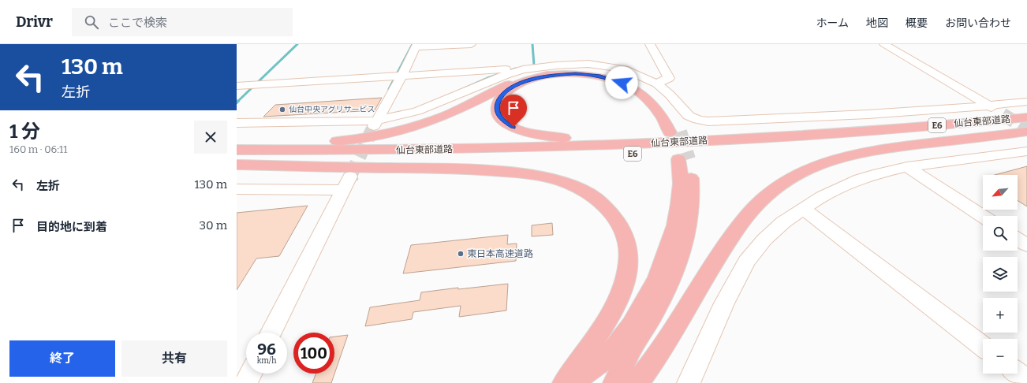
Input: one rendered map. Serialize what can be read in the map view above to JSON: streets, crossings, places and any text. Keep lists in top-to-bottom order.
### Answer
{
  "streets": {
    "highway": ["仙台東部道路", "E6"]
  },
  "places": ["仙台中央アグリサービス", "東日本高速道路"],
  "north": "bottom left",
  "page": {
    "header": "Drivr",
    "search": "ここで検索",
    "nav": [
      "ホーム",
      "地図",
      "概要",
      "お問い合わせ"
    ],
    "turn": ["130 m", "左折"],
    "heading": ["1 分", "160 m · 06:11"],
    "list": [
      {
        "name": "左折",
        "value": "130 m"
      },
      {
        "name": "目的地に到着",
        "value": "30 m"
      }
    ],
    "map_buttons": ["+", "−"],
    "speed": "96 km/h",
    "limit": "100",
    "buttons": ["終了", "共有"]
  }
}
